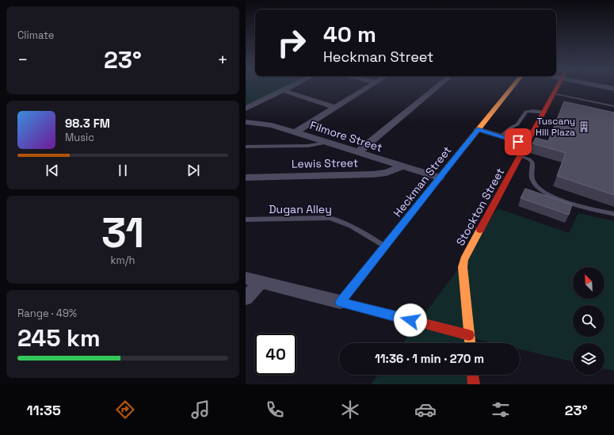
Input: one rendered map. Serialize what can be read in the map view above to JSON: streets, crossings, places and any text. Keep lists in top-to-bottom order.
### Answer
{
  "streets": {
    "street": [
      "Filmore Street",
      "Lewis Street",
      "Heckman Street",
      "Stockton Street"
    ],
    "lane": ["Dugan Alley"]
  },
  "crossings": [
    ["Filmore Street", "Lewis Street"],
    ["Filmore Street", "Heckman Street"],
    ["Heckman Street", "Dugan Alley"]
  ],
  "places": {
    "building": ["Tuscany Hill Plaza"]
  },
  "north": "top left",
  "page": {
    "tile": [
      "Climate",
      ["31", "km/h"],
      ["Range · 49%", "245 km"]
    ],
    "turn": ["40 m", "Heckman Street"],
    "heat": ["−", "23°", "+"],
    "song": ["98.3 FM", "Music"],
    "limit": "40",
    "trip": "11:36 · 1 min · 270 m",
    "tabs": ["11:35", "23°"]
  }
}
